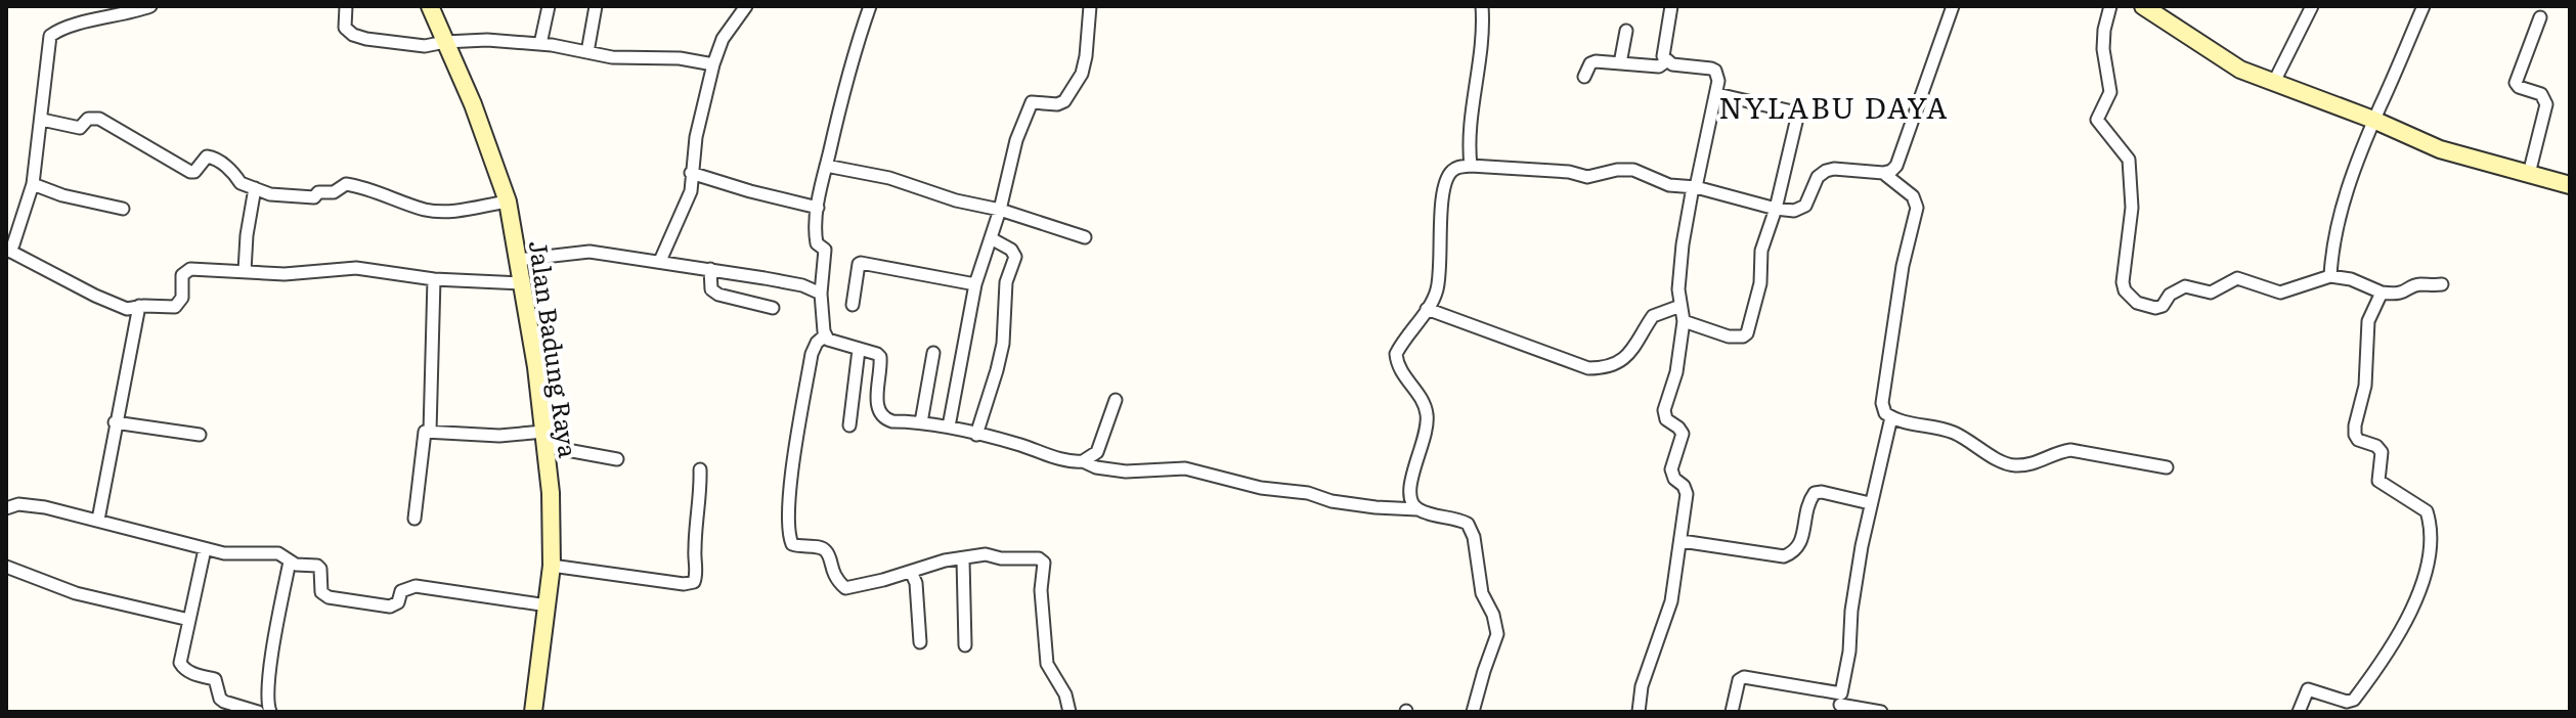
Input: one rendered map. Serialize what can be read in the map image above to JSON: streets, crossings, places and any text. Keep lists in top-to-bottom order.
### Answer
{
  "streets": {
    "main road": ["Jalan Badung Raya"]
  },
  "districts": ["NYLABU DAYA"]
}
